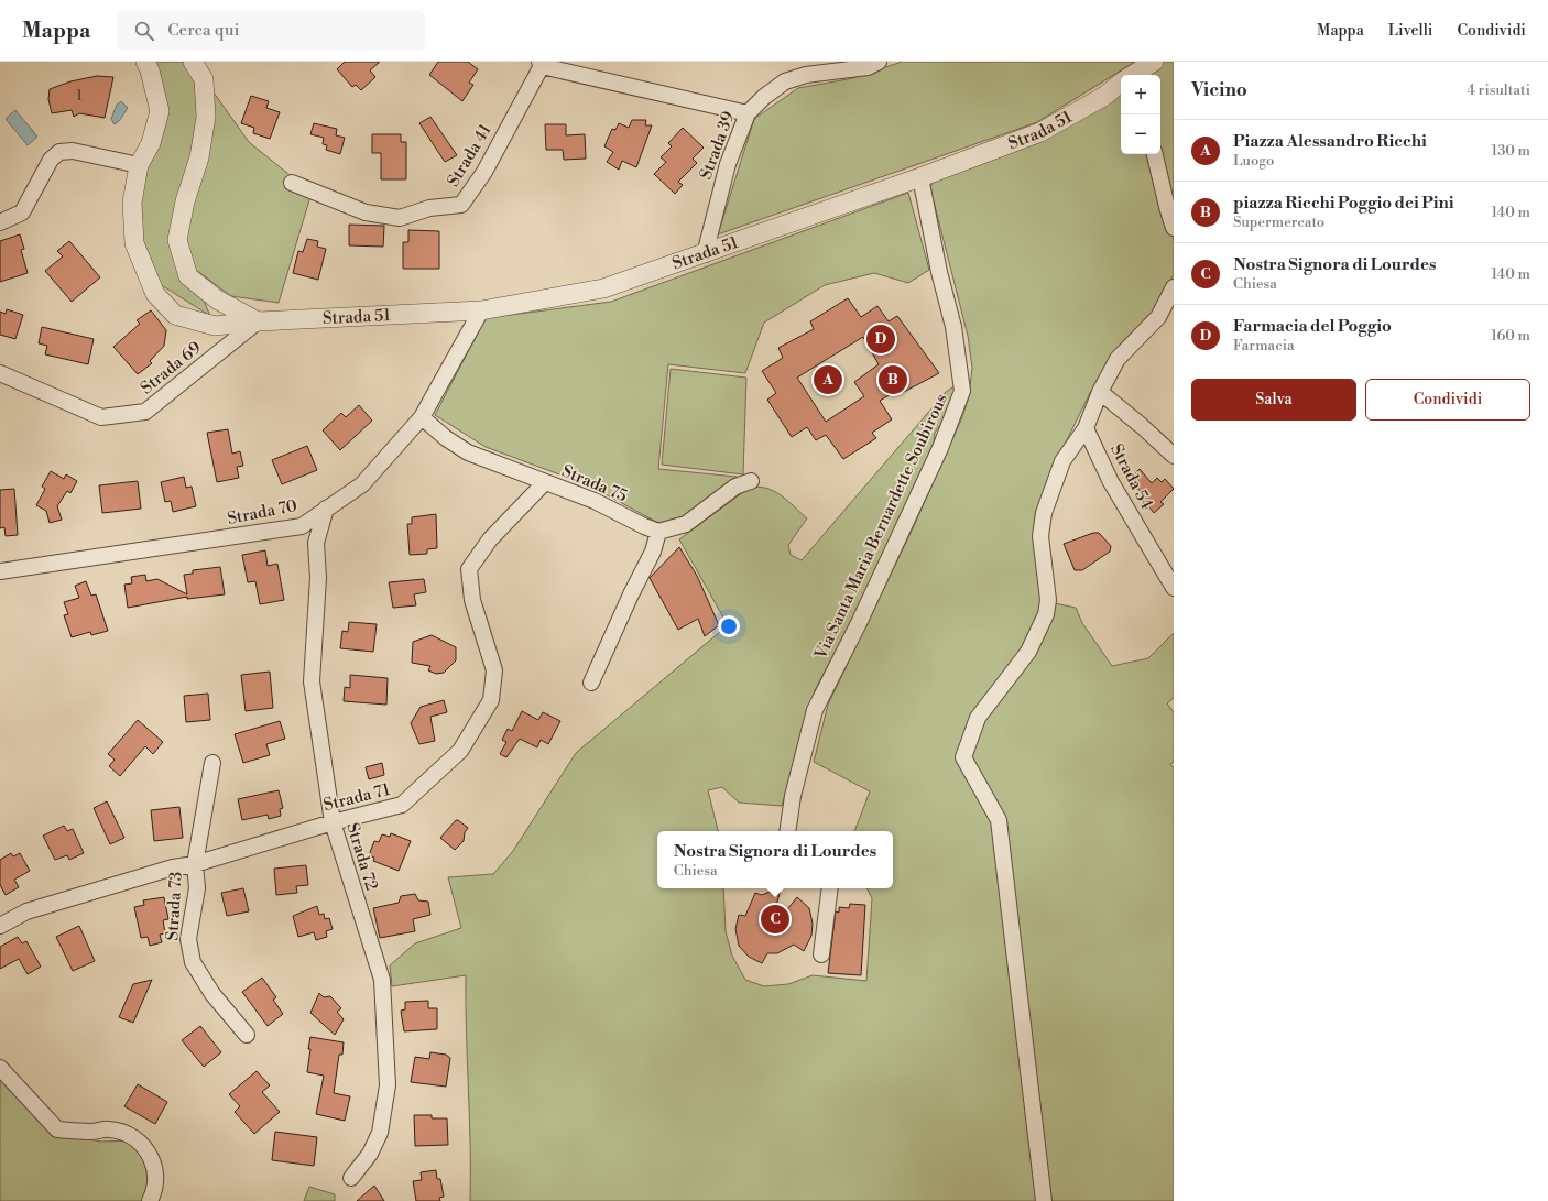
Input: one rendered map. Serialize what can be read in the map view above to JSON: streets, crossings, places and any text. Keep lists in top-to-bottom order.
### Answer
{
  "streets": {
    "street": [
      "Strada 51",
      "Strada 39",
      "Strada 41",
      "Strada 69",
      "Strada 54",
      "Strada 75",
      "Strada 70",
      "Via Santa Maria Bernardette Soubirous",
      "Strada 71",
      "Strada 72",
      "Strada 73"
    ]
  },
  "crossings": [
    ["Strada 51", "Strada 39"],
    ["Strada 51", "Strada 69"],
    ["Strada 51", "Strada 70"],
    ["Strada 51", "Via Santa Maria Bernardette Soubirous"],
    ["Strada 75", "Strada 70"],
    ["Strada 75", "Strada 71"],
    ["Strada 70", "Strada 72"],
    ["Strada 71", "Strada 72"],
    ["Strada 71", "Strada 73"]
  ],
  "house_numbers": ["1"],
  "page": {
    "header": "Mappa",
    "search": "Cerca qui",
    "nav": ["Mappa", "Livelli", "Condividi"],
    "heading": ["Vicino", "4 risultati"],
    "map_buttons": ["+", "−"],
    "list": [
      {
        "mark": "A",
        "name": "Piazza Alessandro Ricchi",
        "note": "Luogo",
        "value": "130 m"
      },
      {
        "mark": "B",
        "name": "piazza Ricchi Poggio dei Pini",
        "note": "Supermercato",
        "value": "140 m"
      },
      {
        "mark": "C",
        "name": "Nostra Signora di Lourdes",
        "note": "Chiesa",
        "value": "140 m"
      },
      {
        "mark": "D",
        "name": "Farmacia del Poggio",
        "note": "Farmacia",
        "value": "160 m"
      }
    ],
    "pins": [
      "D",
      "A",
      "B",
      "C"
    ],
    "buttons": ["Salva", "Condividi"],
    "popup": ["Nostra Signora di Lourdes", "Chiesa"]
  }
}
